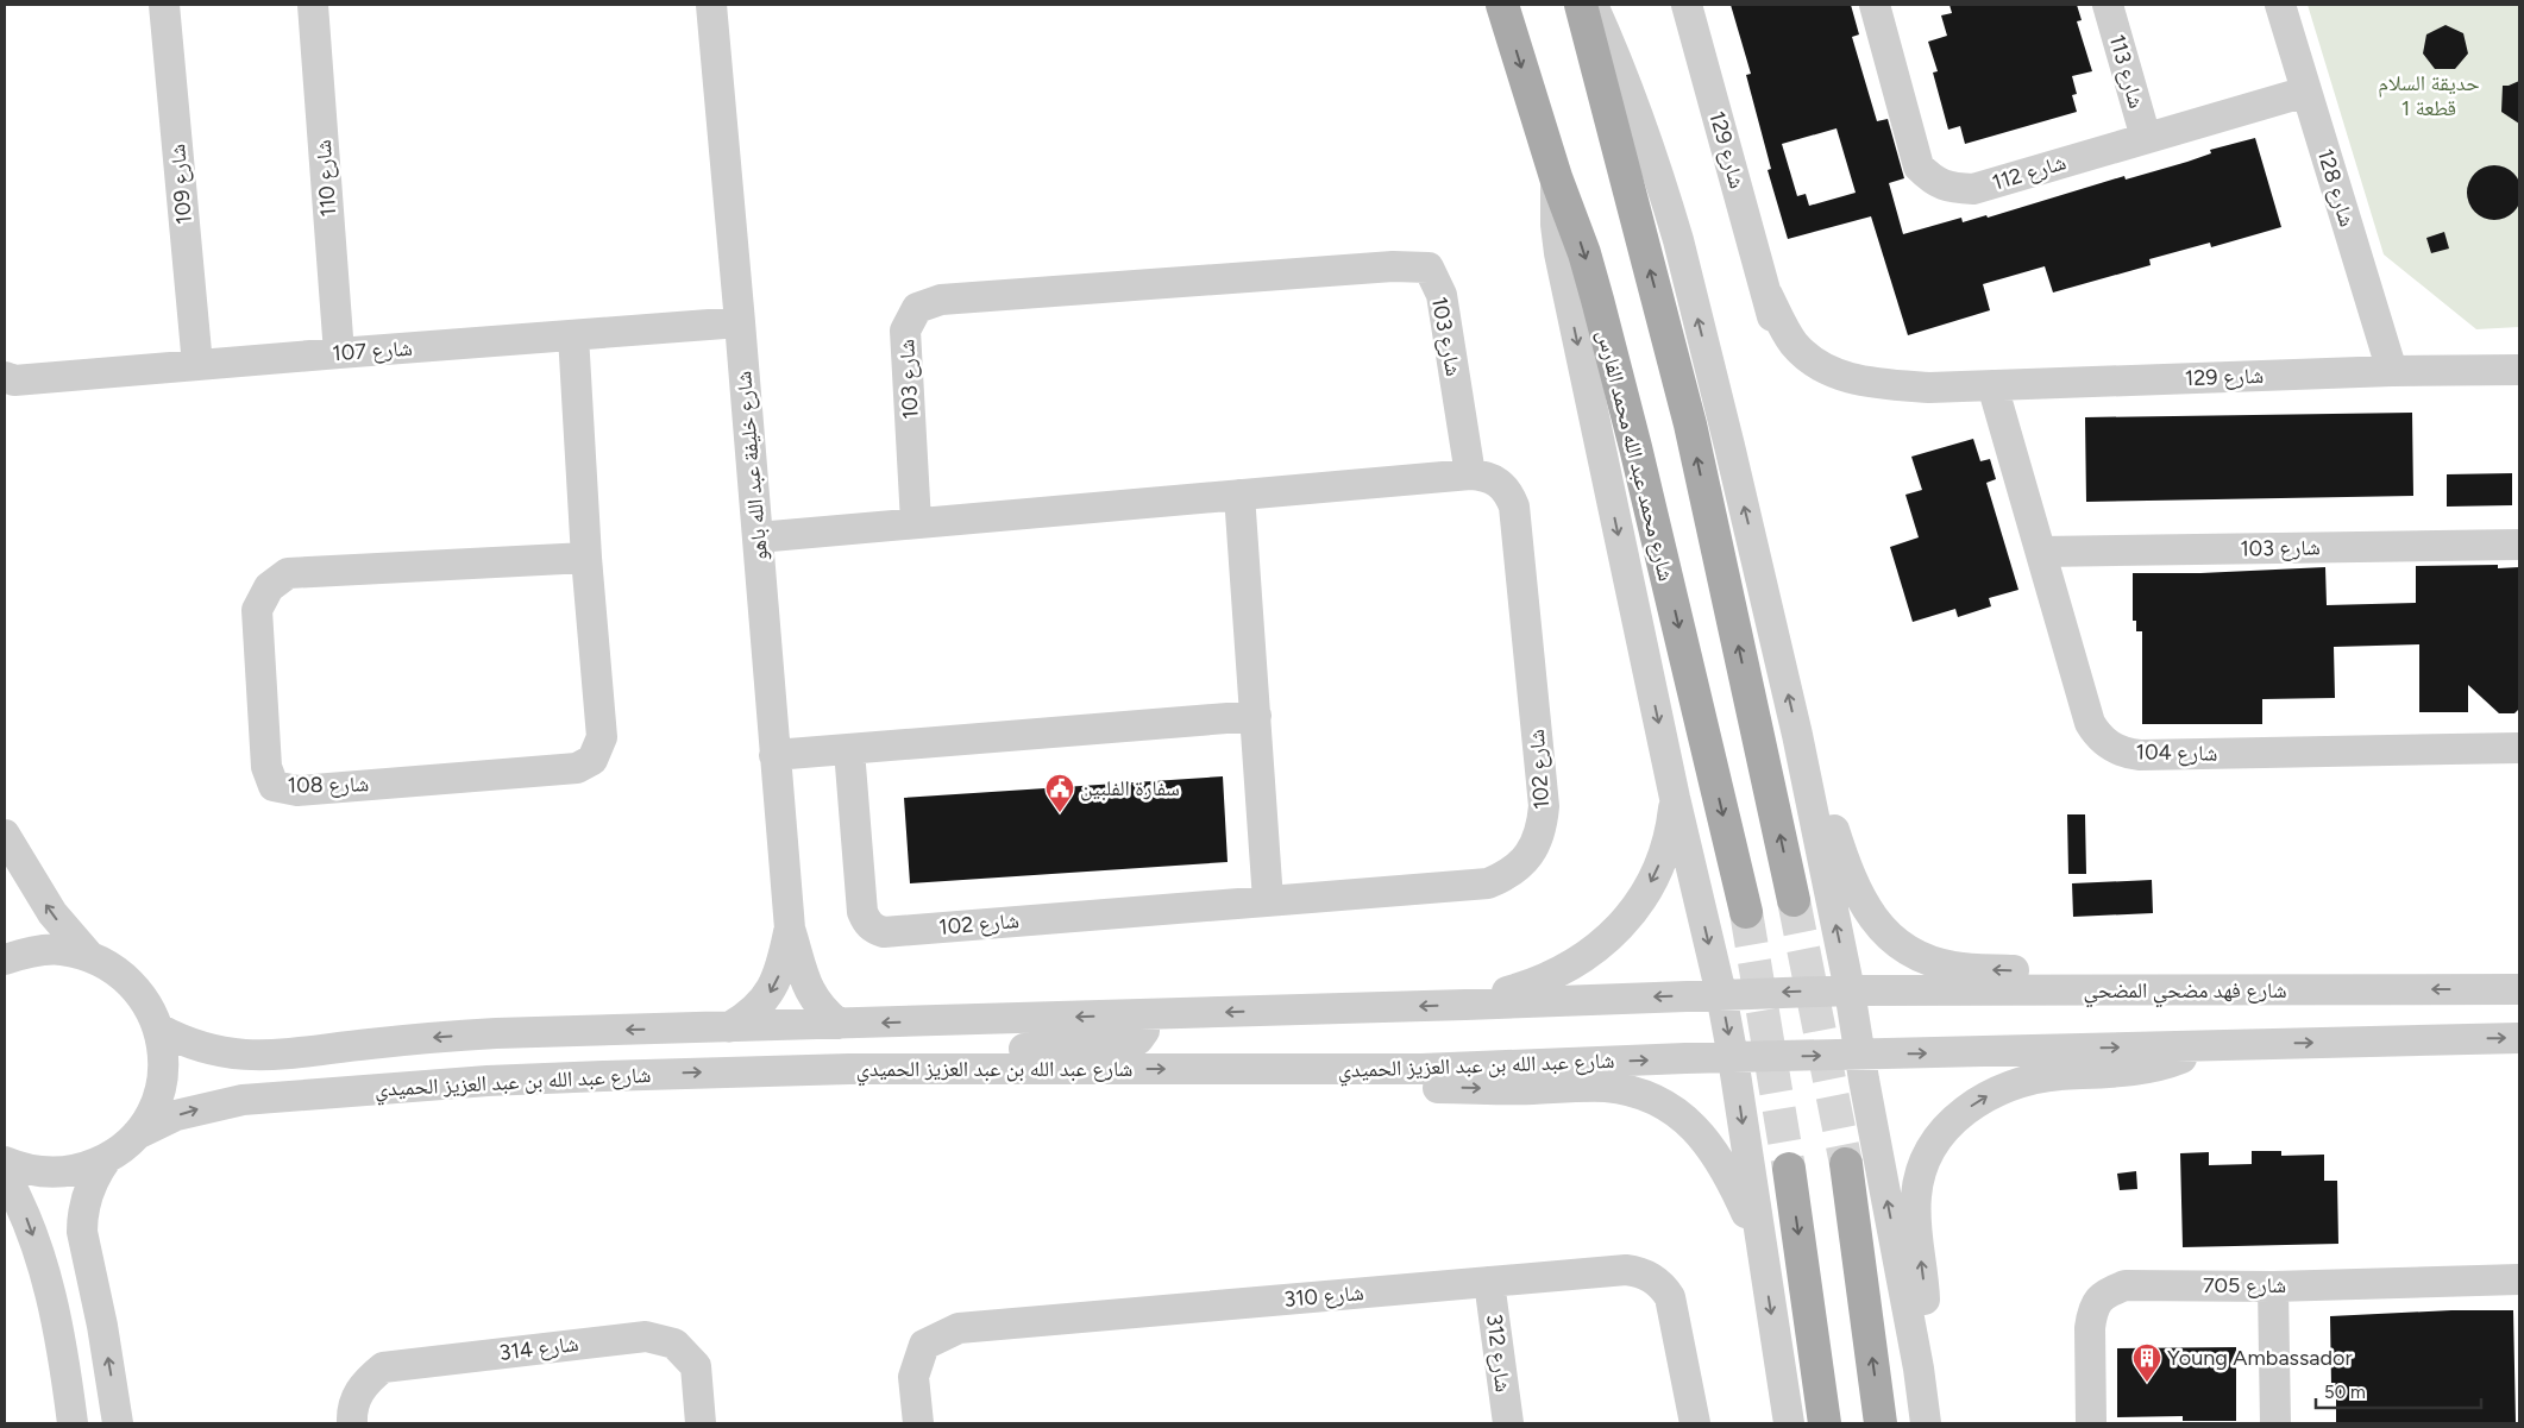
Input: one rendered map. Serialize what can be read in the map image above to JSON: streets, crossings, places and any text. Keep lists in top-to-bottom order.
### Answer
{
  "streets": {
    "main road": ["شارع محمد عبد الله محمد الفارس"],
    "street": [
      "شارع 113",
      "شارع 129",
      "شارع 112",
      "شارع 110",
      "شارع 109",
      "شارع 128",
      "شارع 103",
      "شارع 107",
      "شارع خليفة عبد الله باهو",
      "شارع 104",
      "شارع 102",
      "شارع 108",
      "شارع فهد مضحي المضحي",
      "شارع عبد الله بن عبد العزيز الحميدي",
      "شارع 705",
      "شارع 310",
      "شارع 314",
      "شارع 312"
    ]
  },
  "crossings": [
    ["شارع 113", "شارع 112"],
    ["شارع 129", "شارع 128"],
    ["شارع 129", "شارع 104"],
    ["شارع 112", "شارع 128"],
    ["شارع 110", "شارع 107"],
    ["شارع 109", "شارع 107"],
    ["شارع 103", "شارع 104"],
    ["شارع 103", "شارع 102"],
    ["شارع 107", "شارع خليفة عبد الله باهو"],
    ["شارع 107", "شارع 108"],
    ["شارع 310", "شارع 312"]
  ],
  "parks": ["حديقة السلام قطعة 1"],
  "places": {
    "public building": ["سفارة الفلبين"],
    "building": ["Young Ambassador"]
  },
  "scale_bar": "50 m"
}
